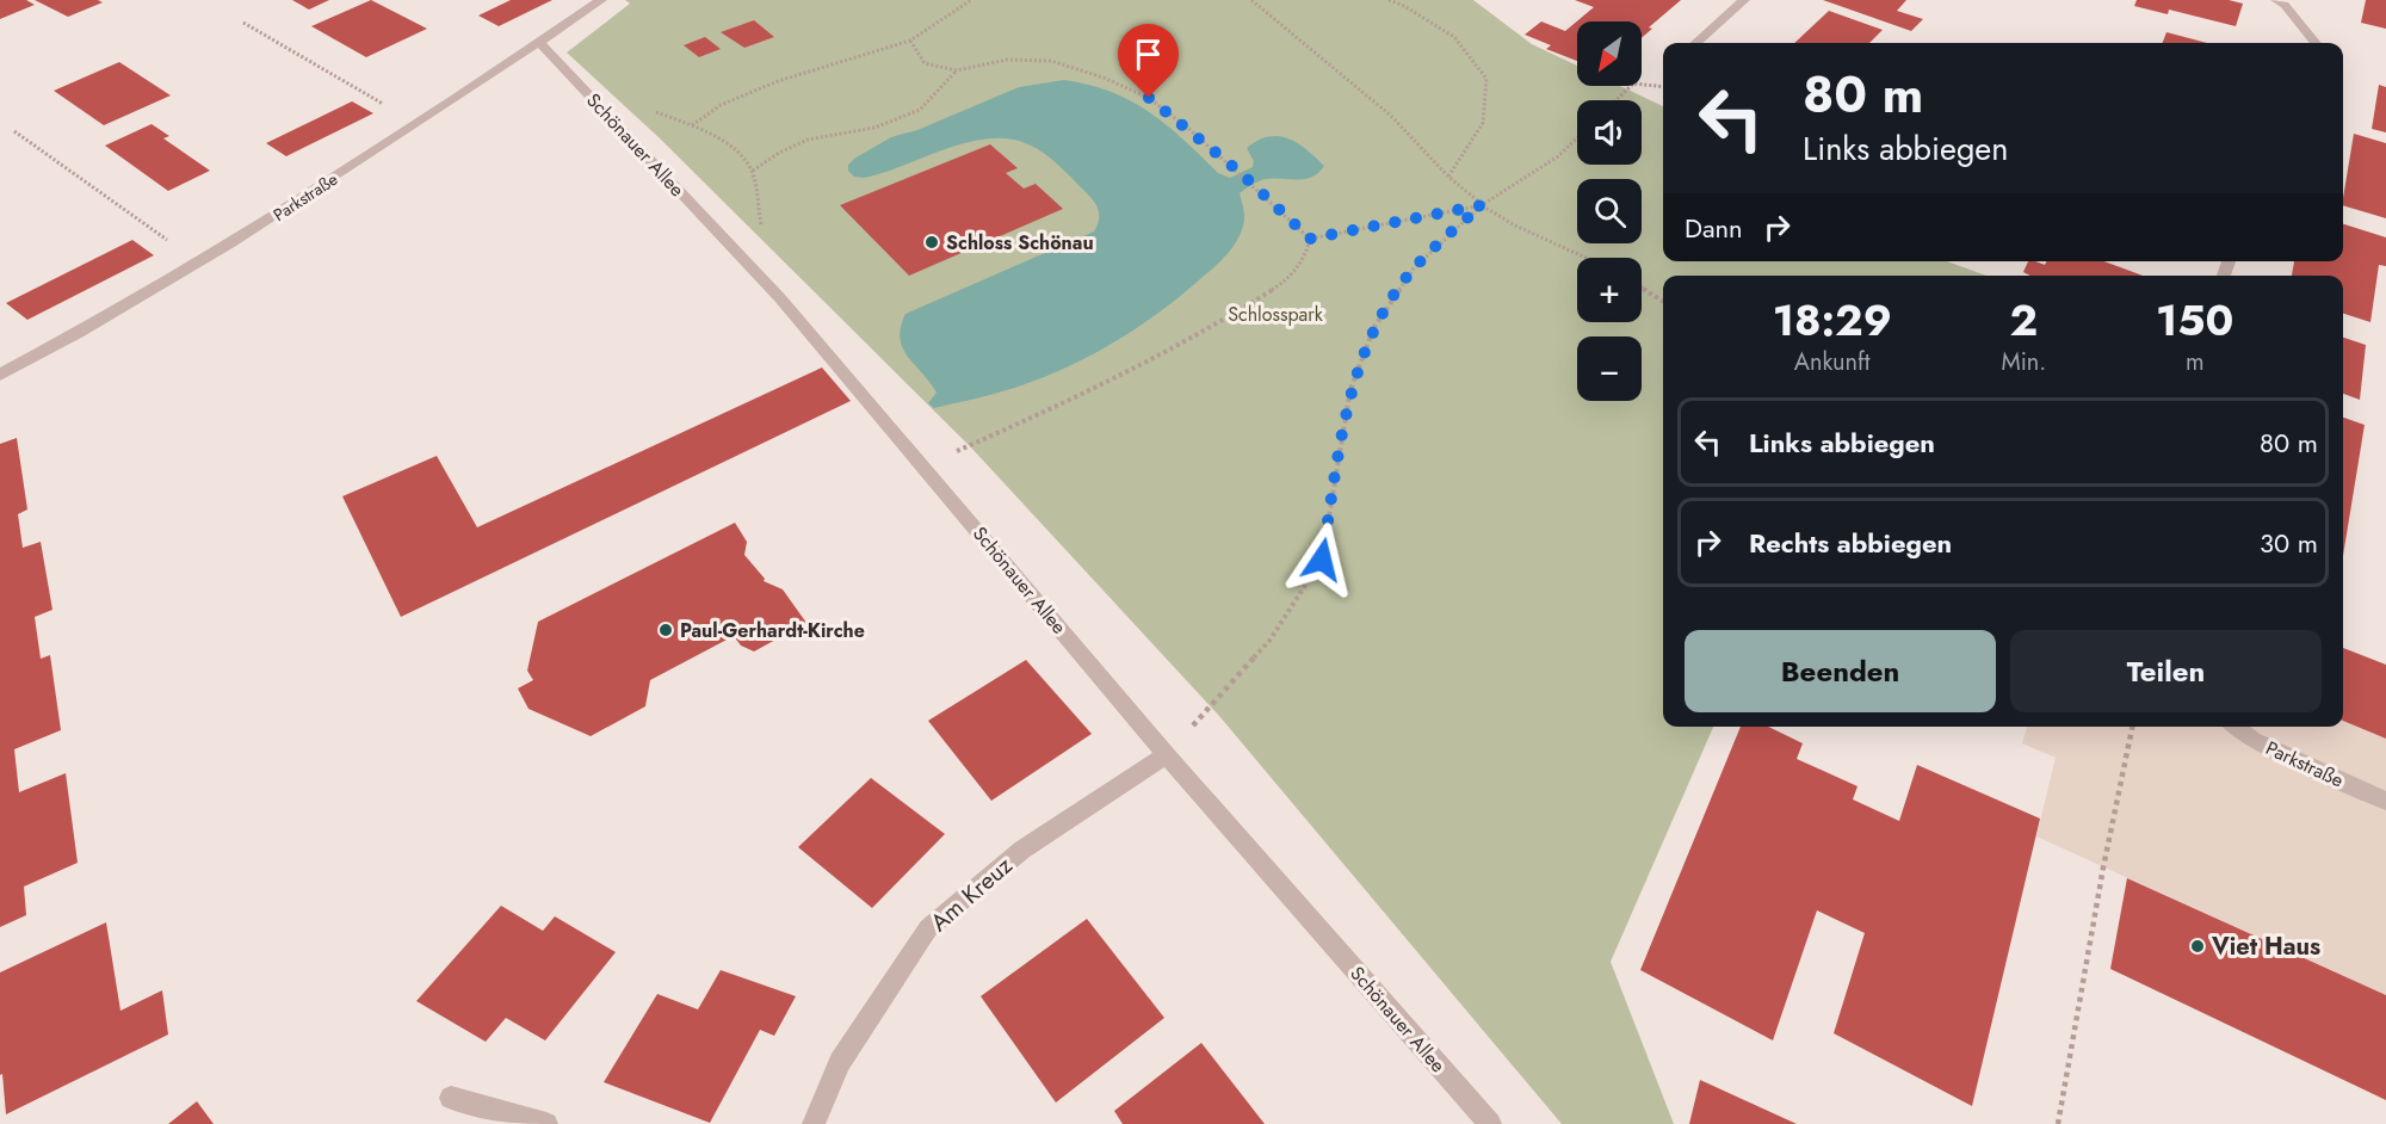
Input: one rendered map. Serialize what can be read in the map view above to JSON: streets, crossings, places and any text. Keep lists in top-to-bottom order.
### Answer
{
  "streets": {
    "street": ["Schönauer Allee", "Parkstraße", "Am Kreuz"]
  },
  "crossings": [
    ["Schönauer Allee", "Parkstraße"],
    ["Schönauer Allee", "Am Kreuz"]
  ],
  "parks": ["Schlosspark"],
  "places": ["Schloss Schönau", "Paul-Gerhardt-Kirche", "Viet Haus"],
  "north": "bottom left",
  "page": {
    "map_buttons": ["+", "−"],
    "turn": ["80 m", "Links abbiegen"],
    "then": "Dann",
    "eta": [
      "18:29",
      "Ankunft",
      "2",
      "Min.",
      "150",
      "m"
    ],
    "list": [
      {
        "name": "Links abbiegen",
        "value": "80 m"
      },
      {
        "name": "Rechts abbiegen",
        "value": "30 m"
      }
    ],
    "buttons": ["Beenden", "Teilen"]
  }
}
